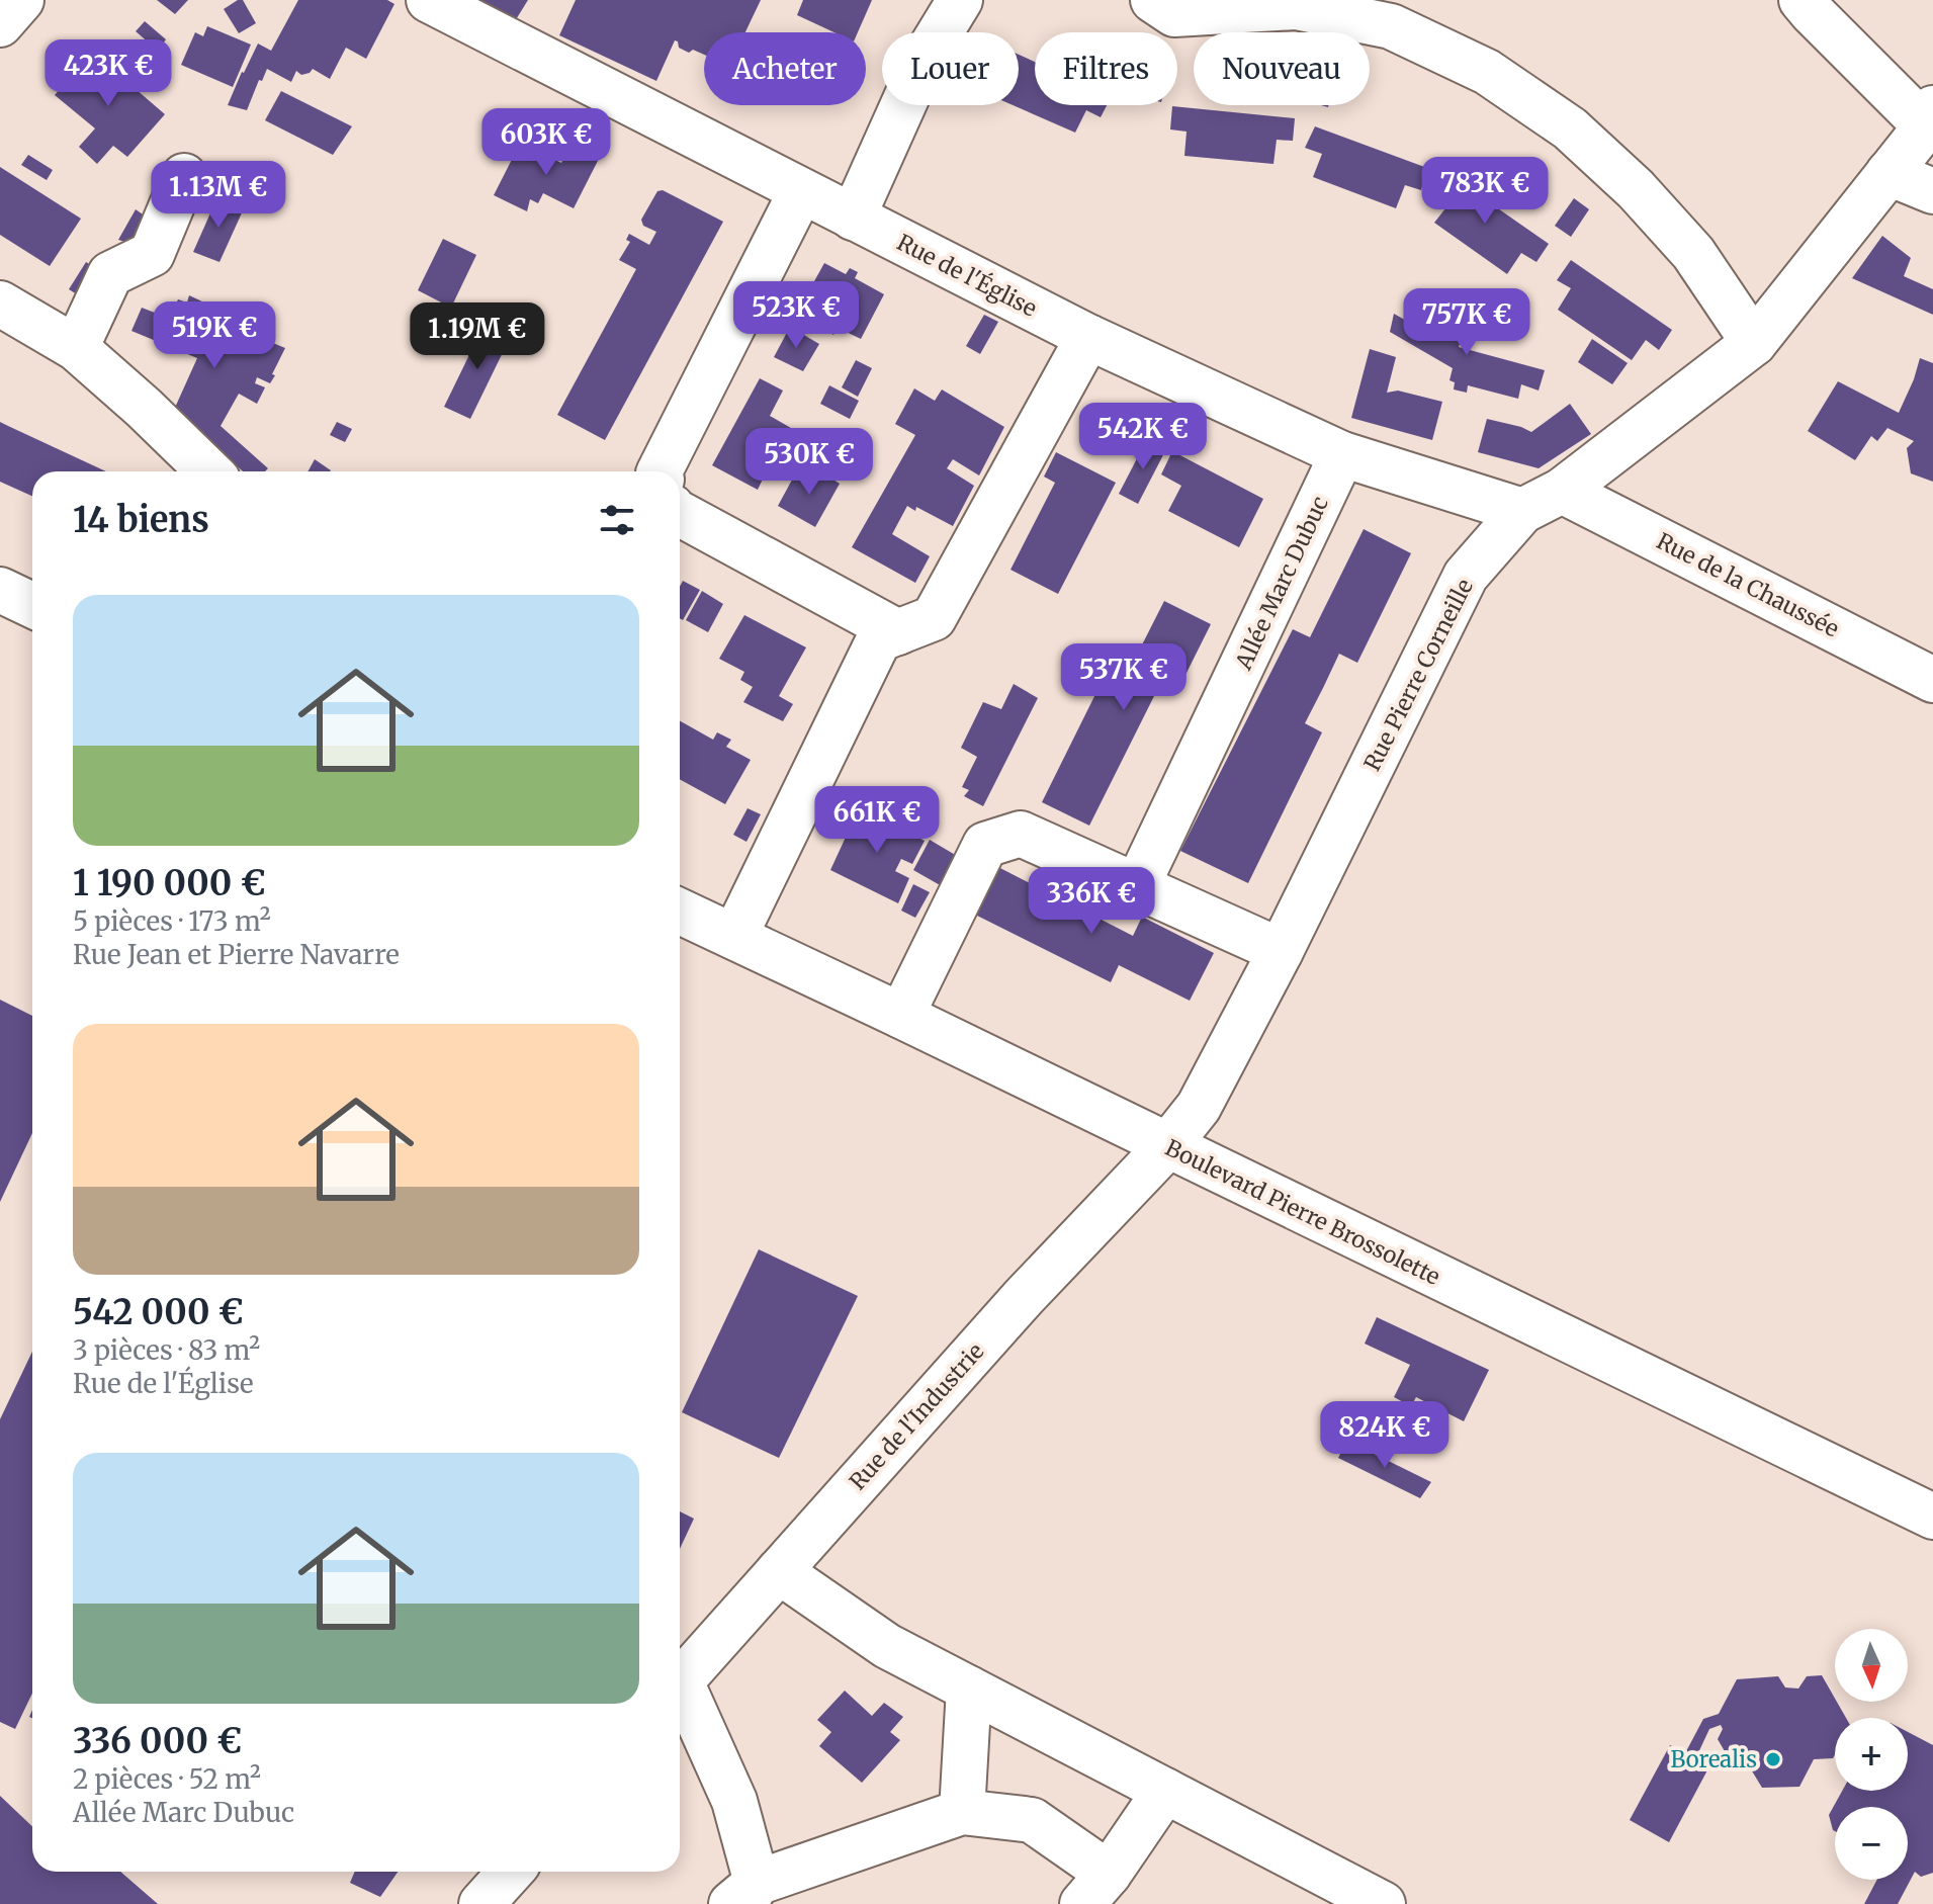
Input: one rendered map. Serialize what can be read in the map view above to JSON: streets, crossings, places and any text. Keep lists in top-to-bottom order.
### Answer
{
  "streets": {
    "street": [
      "Rue de l'Église",
      "Allée Marc Dubuc",
      "Rue de la Chaussée",
      "Rue Pierre Corneille",
      "Boulevard Pierre Brossolette",
      "Rue de l'Industrie"
    ]
  },
  "crossings": [
    ["Rue de l'Église", "Allée Marc Dubuc"],
    ["Rue de l'Église", "Rue Pierre Corneille"],
    ["Rue de la Chaussée", "Rue Pierre Corneille"],
    ["Rue Pierre Corneille", "Boulevard Pierre Brossolette"],
    ["Rue Pierre Corneille", "Rue de l'Industrie"],
    ["Boulevard Pierre Brossolette", "Rue de l'Industrie"]
  ],
  "places": ["Borealis"],
  "north": "bottom",
  "page": {
    "chip": [
      "Acheter",
      "Louer",
      "Filtres",
      "Nouveau"
    ],
    "price": [
      "423K €",
      "603K €",
      "783K €",
      "1.13M €",
      "523K €",
      "757K €",
      "519K €",
      "1.19M €",
      "542K €",
      "530K €",
      "537K €",
      "661K €",
      "336K €",
      "824K €"
    ],
    "heading": "14 biens",
    "list": [
      {
        "name": "1 190 000 €",
        "note": "5 pièces · 173 m² · Rue Jean et Pierre Navarre"
      },
      {
        "name": "542 000 €",
        "note": "3 pièces · 83 m² · Rue de l'Église"
      },
      {
        "name": "336 000 €",
        "note": "2 pièces · 52 m² · Allée Marc Dubuc"
      }
    ],
    "map_buttons": ["+", "−"]
  }
}
